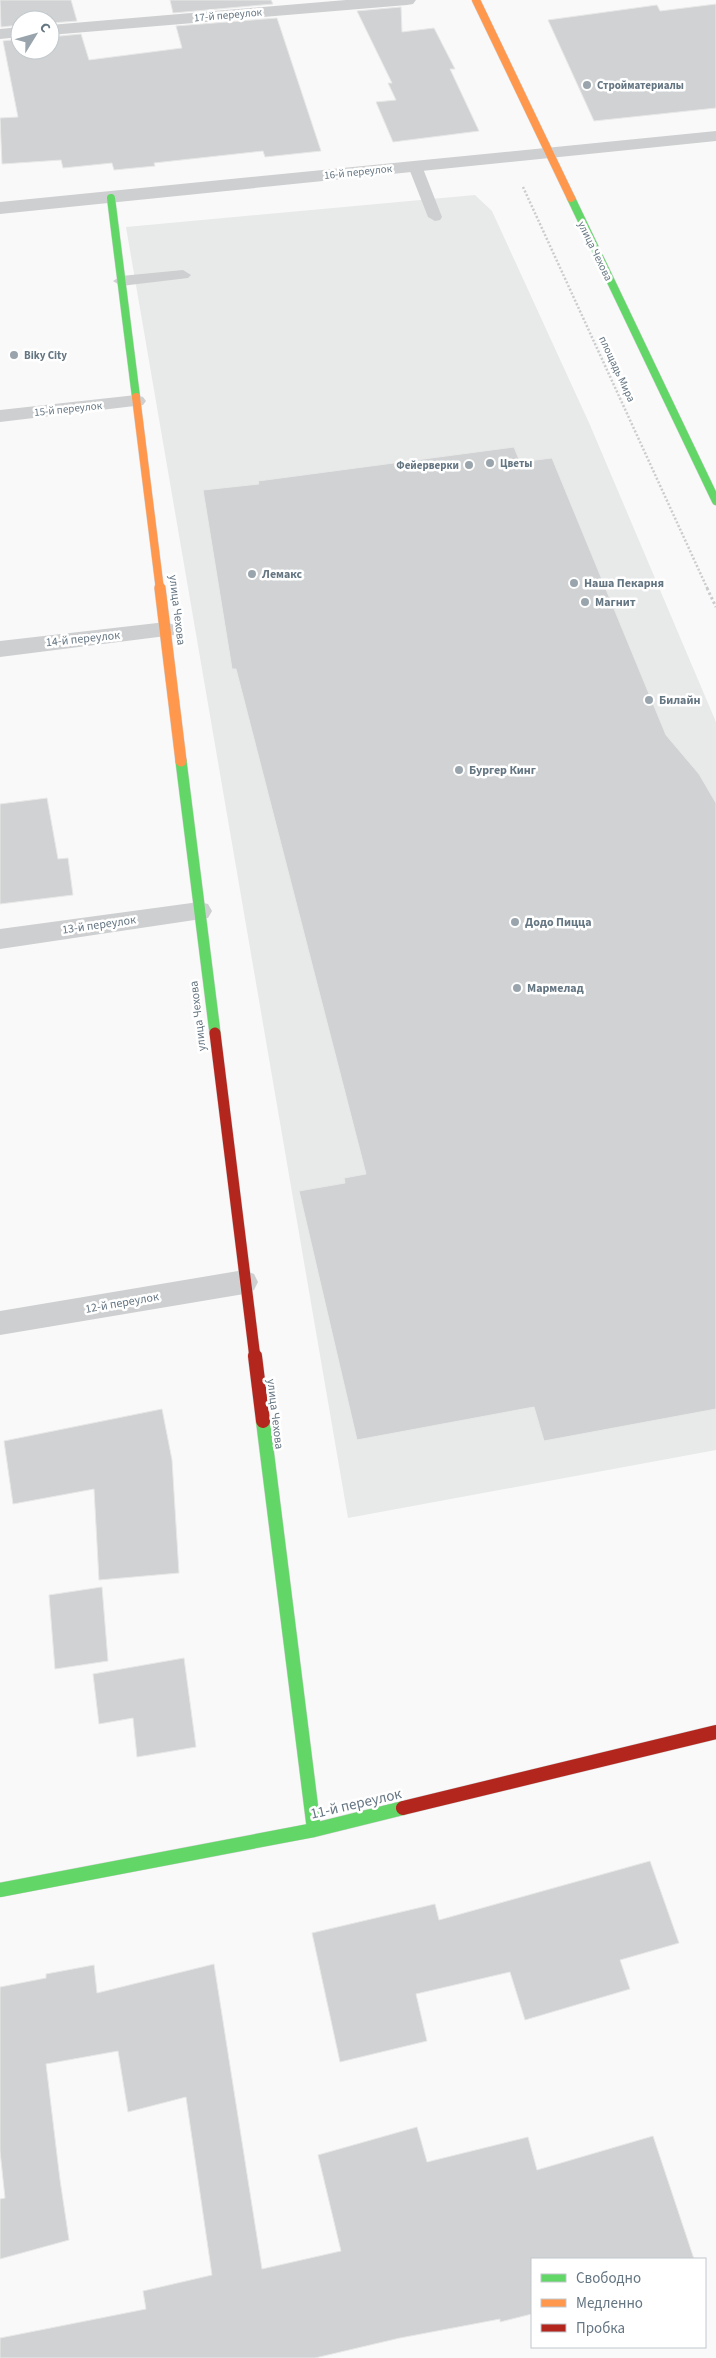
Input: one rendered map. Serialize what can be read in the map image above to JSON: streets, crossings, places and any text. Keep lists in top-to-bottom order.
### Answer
{
  "streets": {
    "street": [
      "17-й переулок",
      "16-й переулок",
      "улица Чехова",
      "15-й переулок",
      "14-й переулок",
      "13-й переулок",
      "12-й переулок",
      "11-й переулок"
    ],
    "path": ["площадь Мира"]
  },
  "crossings": [
    ["16-й переулок", "улица Чехова"],
    ["16-й переулок", "площадь Мира"],
    ["улица Чехова", "площадь Мира"],
    ["улица Чехова", "15-й переулок"],
    ["улица Чехова", "14-й переулок"],
    ["улица Чехова", "13-й переулок"],
    ["улица Чехова", "12-й переулок"],
    ["улица Чехова", "11-й переулок"]
  ],
  "places": [
    "Стройматериалы",
    "Biky City",
    "Цветы",
    "Фейерверки",
    "Лемакс",
    "Наша Пекарня",
    "Магнит",
    "Билайн",
    "Бургер Кинг",
    "Додо Пицца",
    "Мармелад"
  ],
  "legend": ["Свободно", "Медленно", "Пробка"],
  "north": "top right"
}
